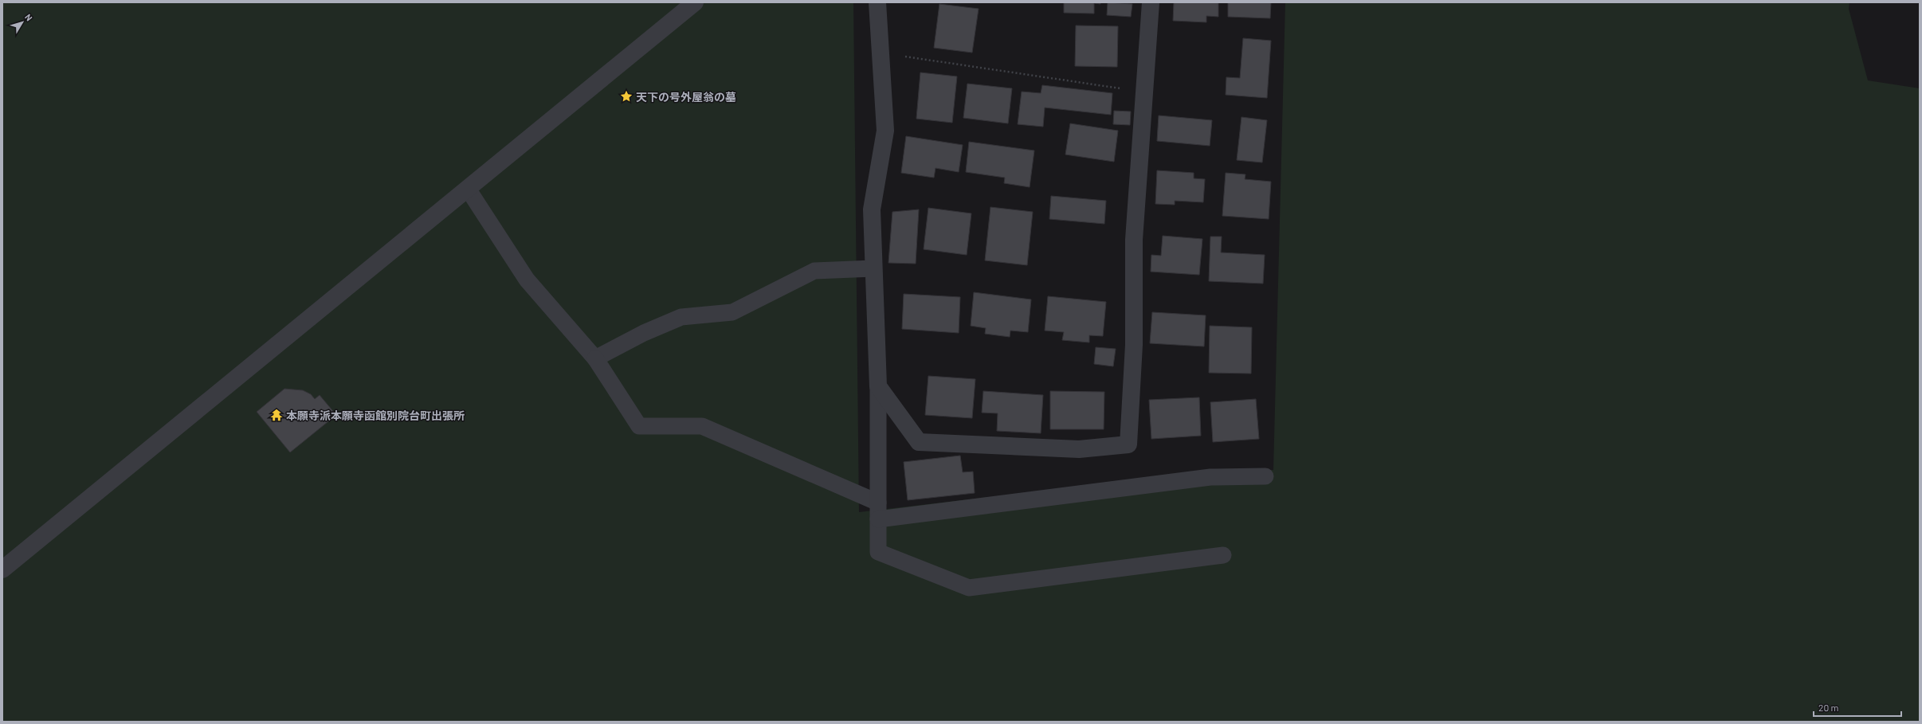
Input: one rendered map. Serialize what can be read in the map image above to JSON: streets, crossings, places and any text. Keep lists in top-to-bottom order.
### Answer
{
  "places": {
    "place": ["天下の号外屋翁の墓"],
    "temple": ["本願寺派本願寺函館別院台町出張所"]
  },
  "scale_bar": "20 m",
  "north": "top right"
}
